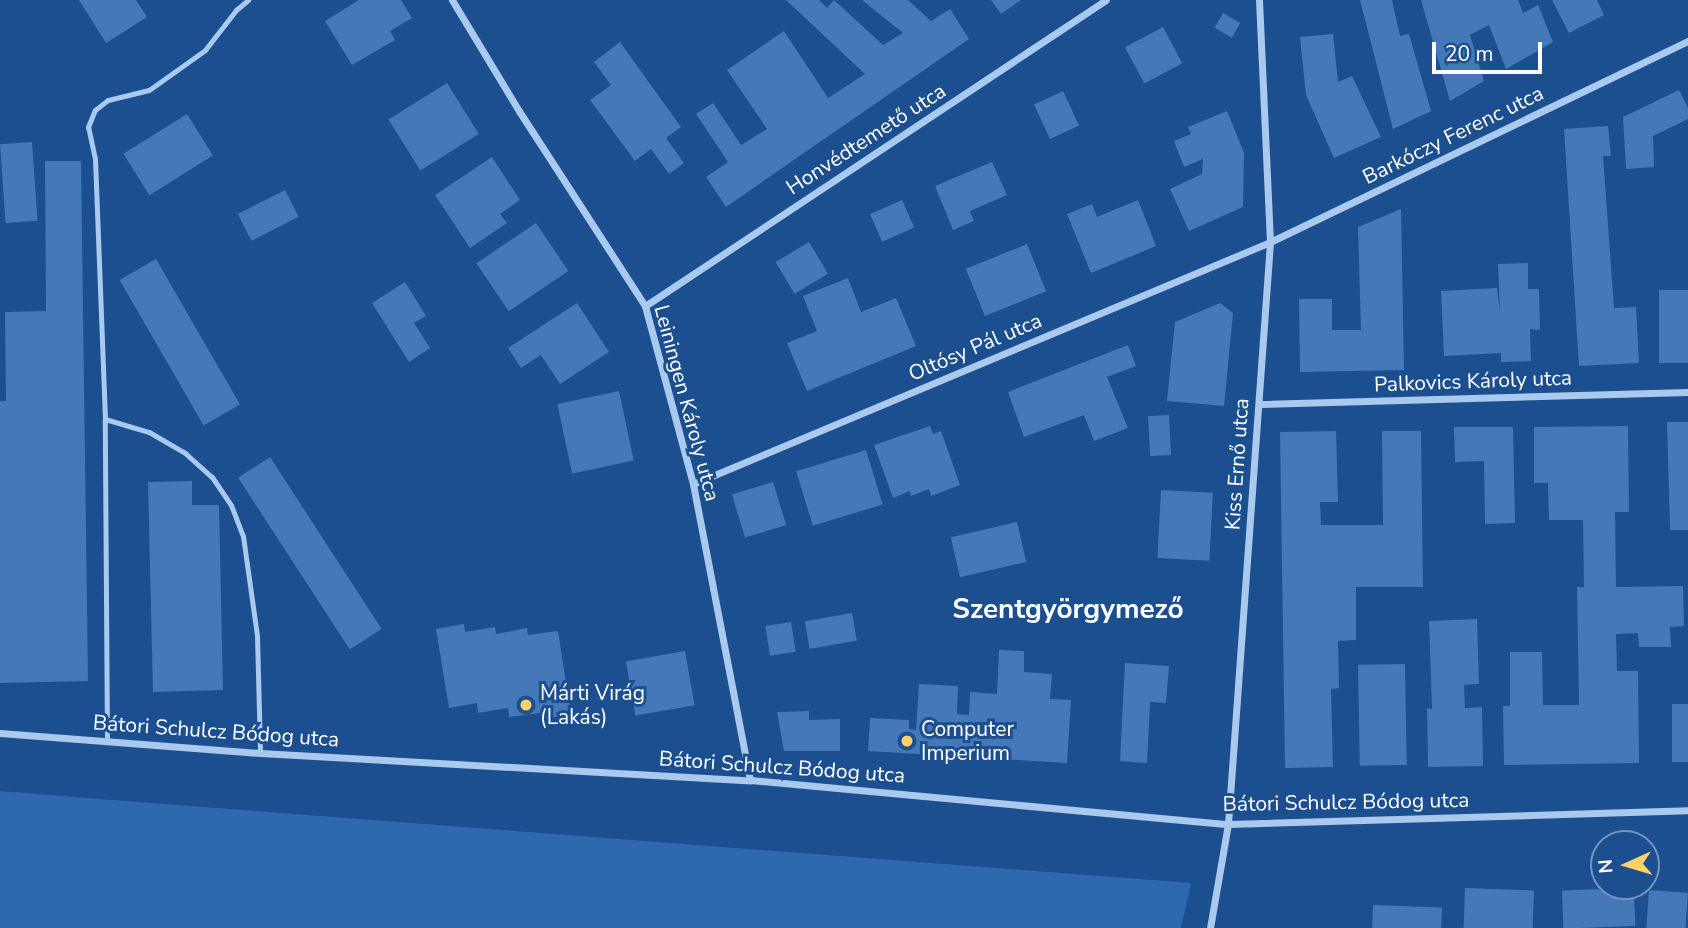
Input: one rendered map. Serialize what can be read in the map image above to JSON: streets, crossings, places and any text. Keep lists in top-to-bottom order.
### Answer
{
  "streets": {
    "street": [
      "Barkóczy Ferenc utca",
      "Honvédtemető utca",
      "Oltósy Pál utca",
      "Palkovics Károly utca",
      "Leiningen Károly utca",
      "Kiss Ernő utca",
      "Bátori Schulcz Bódog utca"
    ]
  },
  "crossings": [
    ["Barkóczy Ferenc utca", "Oltósy Pál utca"],
    ["Barkóczy Ferenc utca", "Kiss Ernő utca"],
    ["Honvédtemető utca", "Leiningen Károly utca"],
    ["Oltósy Pál utca", "Leiningen Károly utca"],
    ["Oltósy Pál utca", "Kiss Ernő utca"],
    ["Palkovics Károly utca", "Kiss Ernő utca"],
    ["Leiningen Károly utca", "Bátori Schulcz Bódog utca"],
    ["Kiss Ernő utca", "Bátori Schulcz Bódog utca"]
  ],
  "districts": ["Szentgyörgymező"],
  "places": ["Márti Virág (Lakás)", "Computer Imperium"],
  "scale_bar": "20 m",
  "north": "left"
}
